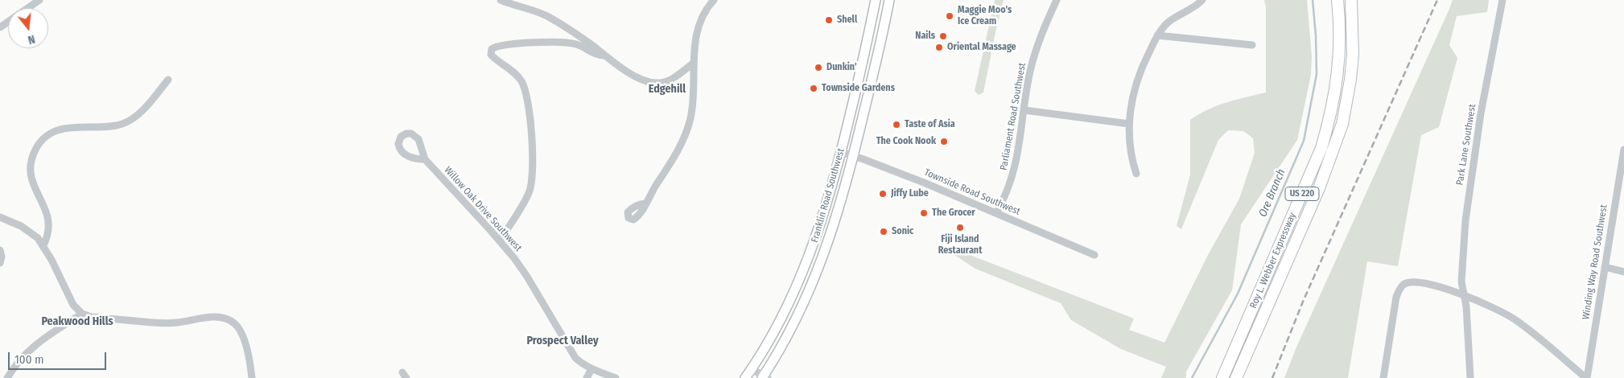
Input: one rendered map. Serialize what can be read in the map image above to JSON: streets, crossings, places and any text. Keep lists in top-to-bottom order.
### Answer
{
  "streets": {
    "highway": ["US 220", "Roy L. Webber Expressway"],
    "main road": ["Franklin Road Southwest"],
    "street": [
      "Parliament Road Southwest",
      "Park Lane Southwest",
      "Townside Road Southwest",
      "Willow Oak Drive Southwest",
      "Winding Way Road Southwest"
    ]
  },
  "crossings": [
    ["Parliament Road Southwest", "Townside Road Southwest"],
    ["Townside Road Southwest", "Franklin Road Southwest"]
  ],
  "districts": ["Edgehill", "Peakwood Hills", "Prospect Valley"],
  "water": ["Ore Branch"],
  "places": [
    "Maggie Moo's Ice Cream",
    "Shell",
    "Nails",
    "Oriental Massage",
    "Dunkin'",
    "Townside Gardens",
    "Taste of Asia",
    "The Cook Nook",
    "Jiffy Lube",
    "The Grocer",
    "Fiji Island Restaurant",
    "Sonic"
  ],
  "scale_bar": "100 m",
  "north": "bottom"
}
